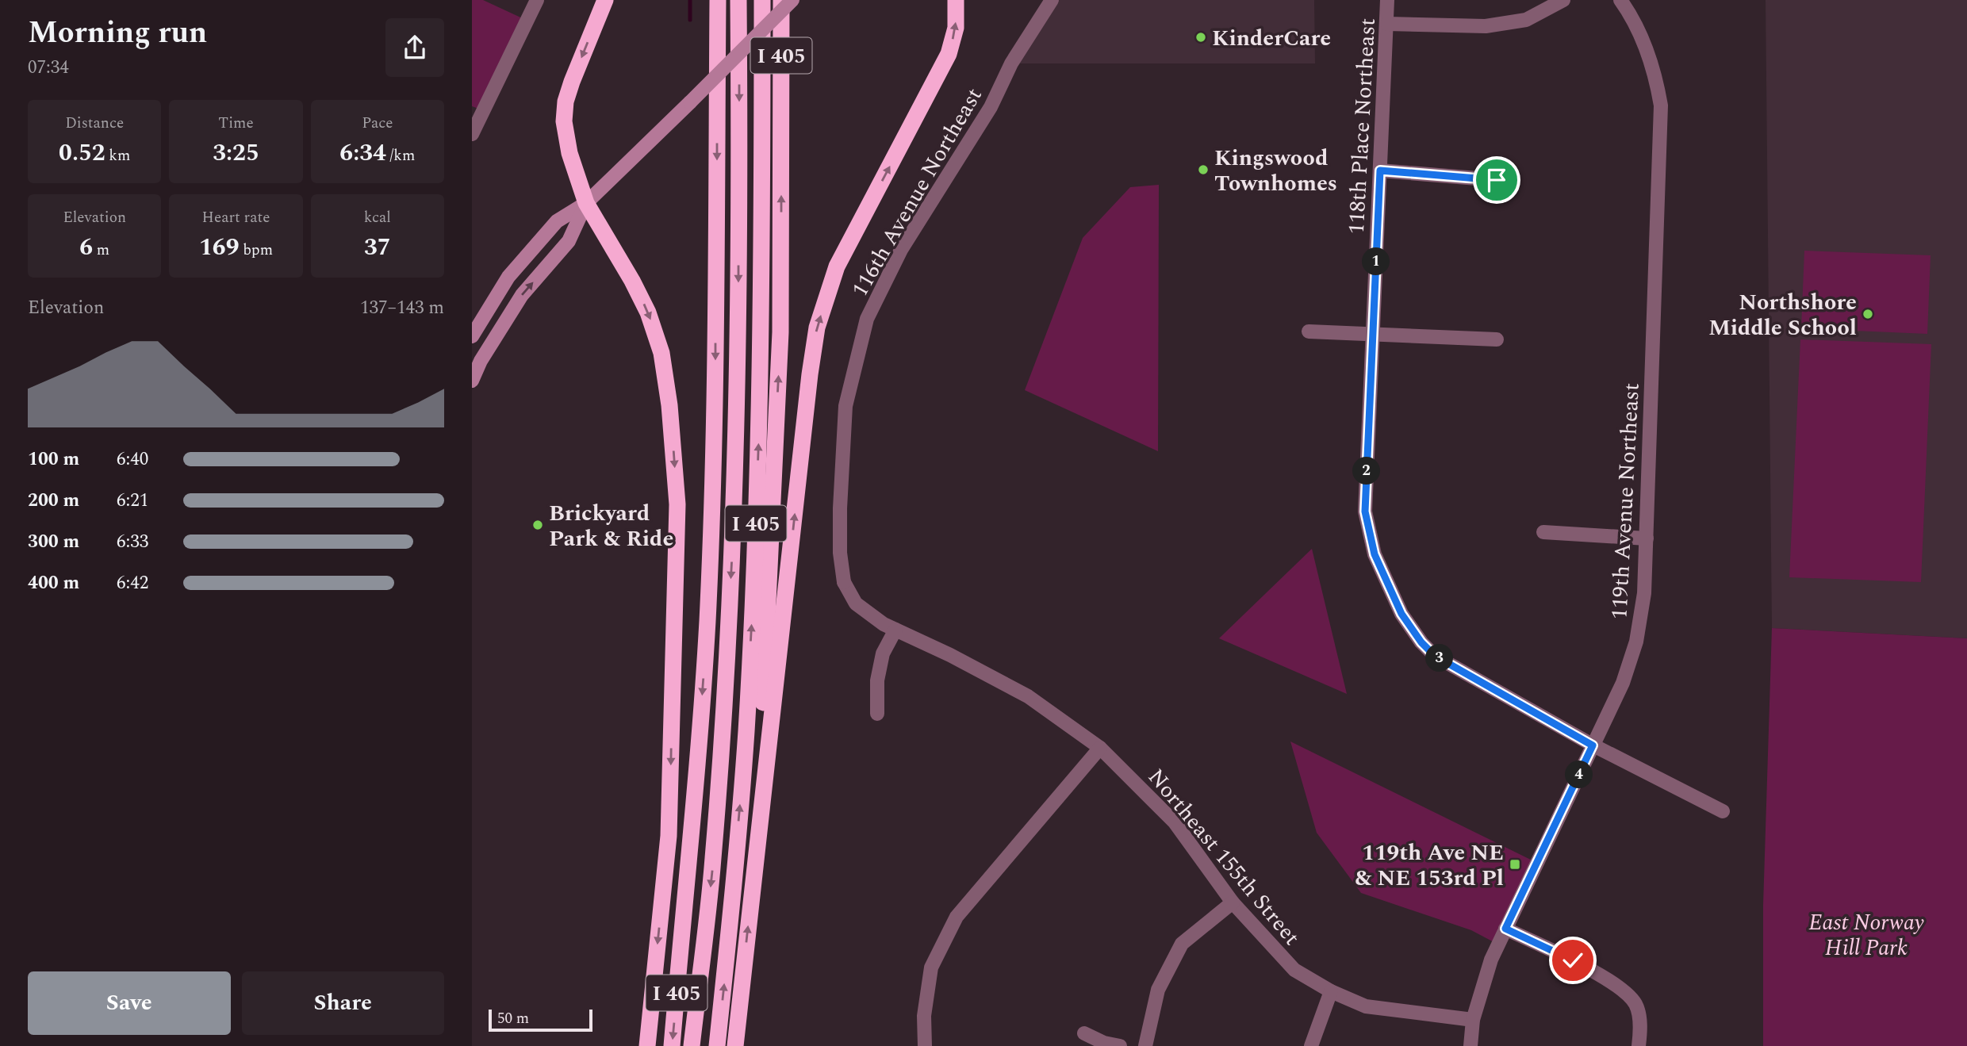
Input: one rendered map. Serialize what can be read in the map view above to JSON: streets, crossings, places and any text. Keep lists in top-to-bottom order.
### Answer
{
  "streets": {
    "highway": ["I 405"],
    "street": [
      "118th Place Northeast",
      "116th Avenue Northeast",
      "119th Avenue Northeast",
      "Northeast 155th Street"
    ]
  },
  "crossings": [
    ["118th Place Northeast", "119th Avenue Northeast"],
    ["116th Avenue Northeast", "Northeast 155th Street"],
    ["119th Avenue Northeast", "Northeast 155th Street"]
  ],
  "parks": ["East Norway Hill Park"],
  "places": {
    "other": [
      "KinderCare",
      "Kingswood Townhomes",
      "Northshore Middle School",
      "Brickyard Park & Ride"
    ],
    "transit": ["119th Ave NE & NE 153rd Pl"]
  },
  "scale_bar": "50 m",
  "page": {
    "heading": ["Morning run", "07:34"],
    "stats": [
      ["Distance", "0.52 km"],
      ["Time", "3:25"],
      ["Pace", "6:34 /km"],
      ["Elevation", "6 m"],
      ["Heart rate", "169 bpm"],
      ["kcal", "37"]
    ],
    "pins": [
      "1",
      "2",
      "3",
      "4"
    ],
    "chart": ["Elevation", "137–143 m"],
    "list": [
      {
        "name": "100 m",
        "note": "6:40"
      },
      {
        "name": "200 m",
        "note": "6:21"
      },
      {
        "name": "300 m",
        "note": "6:33"
      },
      {
        "name": "400 m",
        "note": "6:42"
      }
    ],
    "buttons": ["Save", "Share"],
    "scale": "50 m"
  }
}
